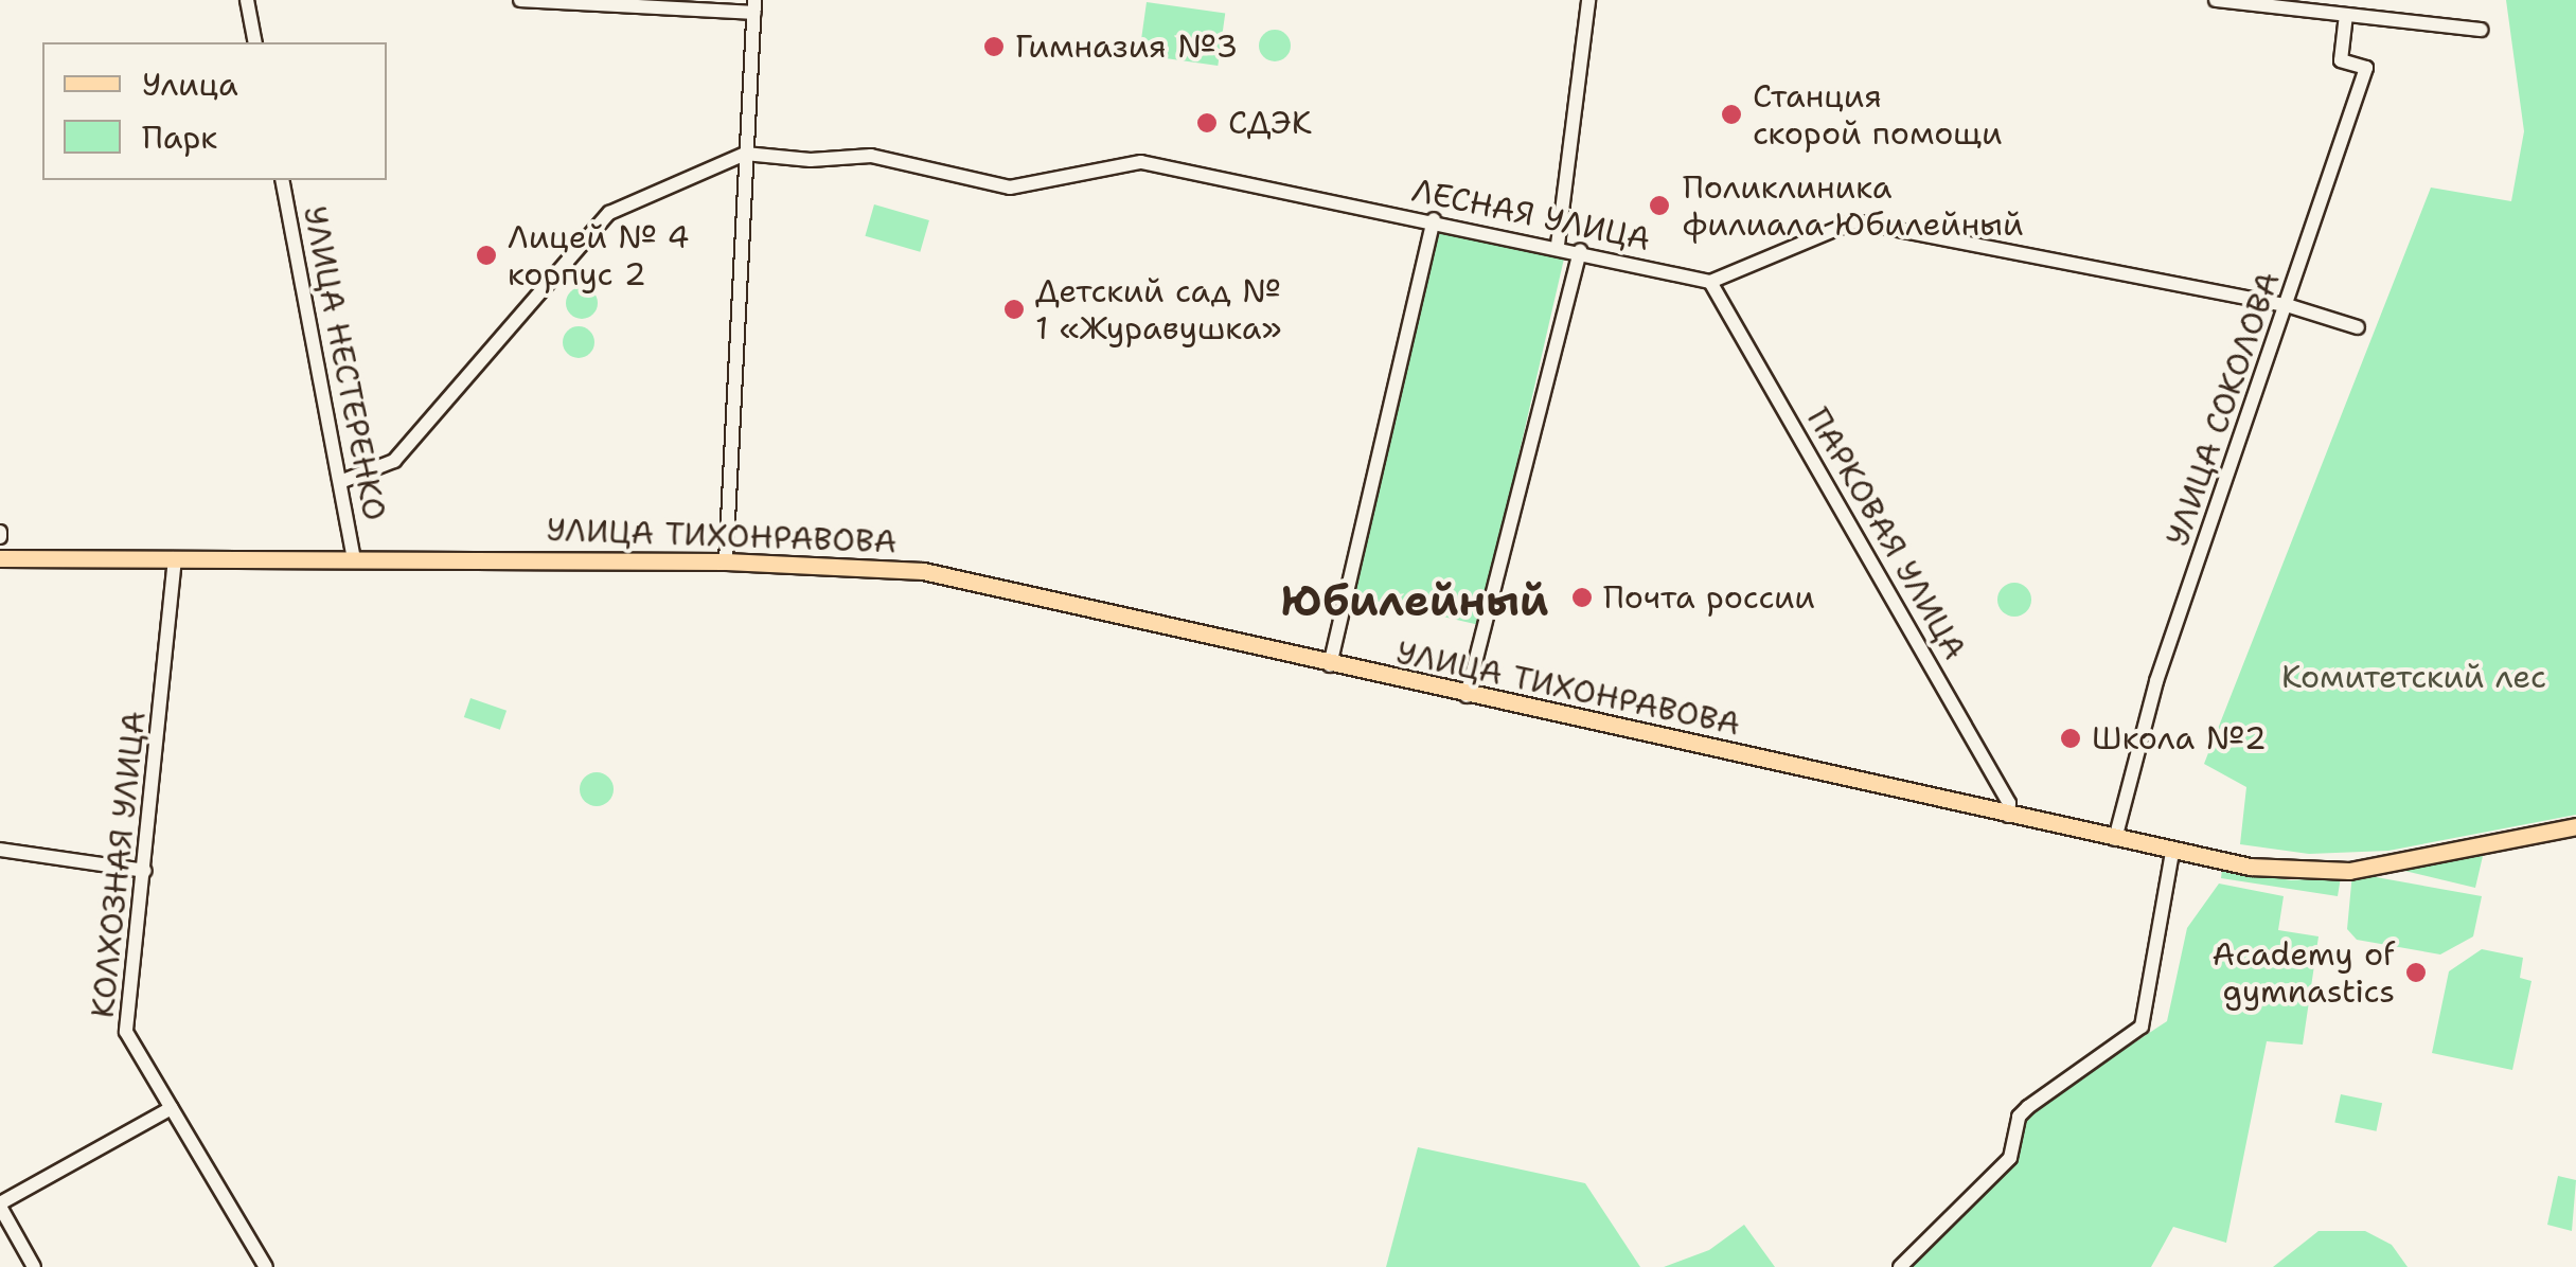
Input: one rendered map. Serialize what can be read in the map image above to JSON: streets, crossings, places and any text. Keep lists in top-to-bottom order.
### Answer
{
  "streets": {
    "main road": ["УЛИЦА ТИХОНРАВОВА"],
    "street": [
      "ЛЕСНАЯ УЛИЦА",
      "УЛИЦА НЕСТЕРЕНКО",
      "УЛИЦА СОКОЛОВА",
      "ПАРКОВАЯ УЛИЦА",
      "КОЛХОЗНАЯ УЛИЦА"
    ]
  },
  "crossings": [
    ["ЛЕСНАЯ УЛИЦА", "ПАРКОВАЯ УЛИЦА"],
    ["УЛИЦА НЕСТЕРЕНКО", "УЛИЦА ТИХОНРАВОВА"],
    ["УЛИЦА СОКОЛОВА", "УЛИЦА ТИХОНРАВОВА"],
    ["ПАРКОВАЯ УЛИЦА", "УЛИЦА ТИХОНРАВОВА"],
    ["УЛИЦА ТИХОНРАВОВА", "КОЛХОЗНАЯ УЛИЦА"]
  ],
  "districts": ["Юбилейный"],
  "parks": ["Комитетский лес"],
  "places": [
    "Гимназия №3",
    "Станция скорой помощи",
    "СДЭК",
    "Поликлиника филиала Юбилейный",
    "Лицей № 4 корпус 2",
    "Детский сад № 1 «Журавушка»",
    "Почта россии",
    "Школа №2",
    "Academy of gymnastics"
  ],
  "legend": ["Улица", "Парк"]
}
